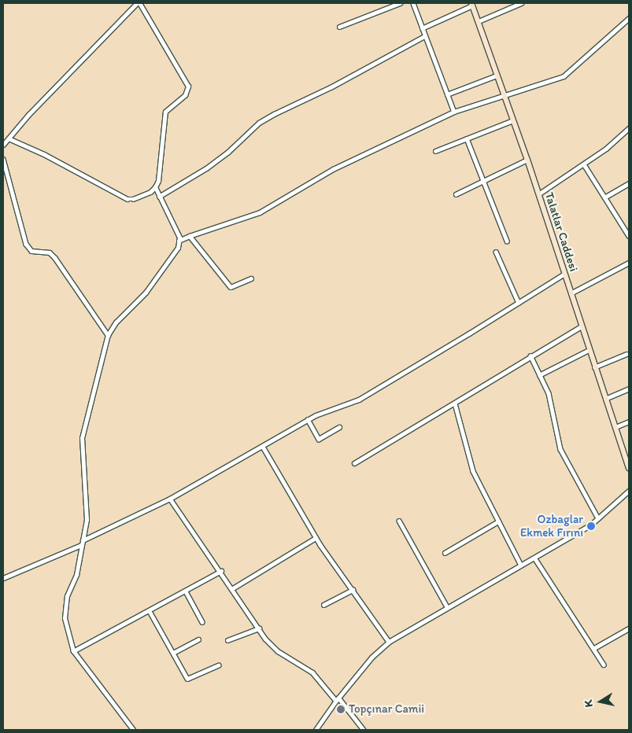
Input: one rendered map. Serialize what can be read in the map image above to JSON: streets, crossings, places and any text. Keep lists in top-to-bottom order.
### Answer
{
  "streets": {
    "street": ["Talatlar Caddesi"]
  },
  "places": ["Ozbaglar Ekmek Fırını", "Topçınar Camii"],
  "north": "left"
}
